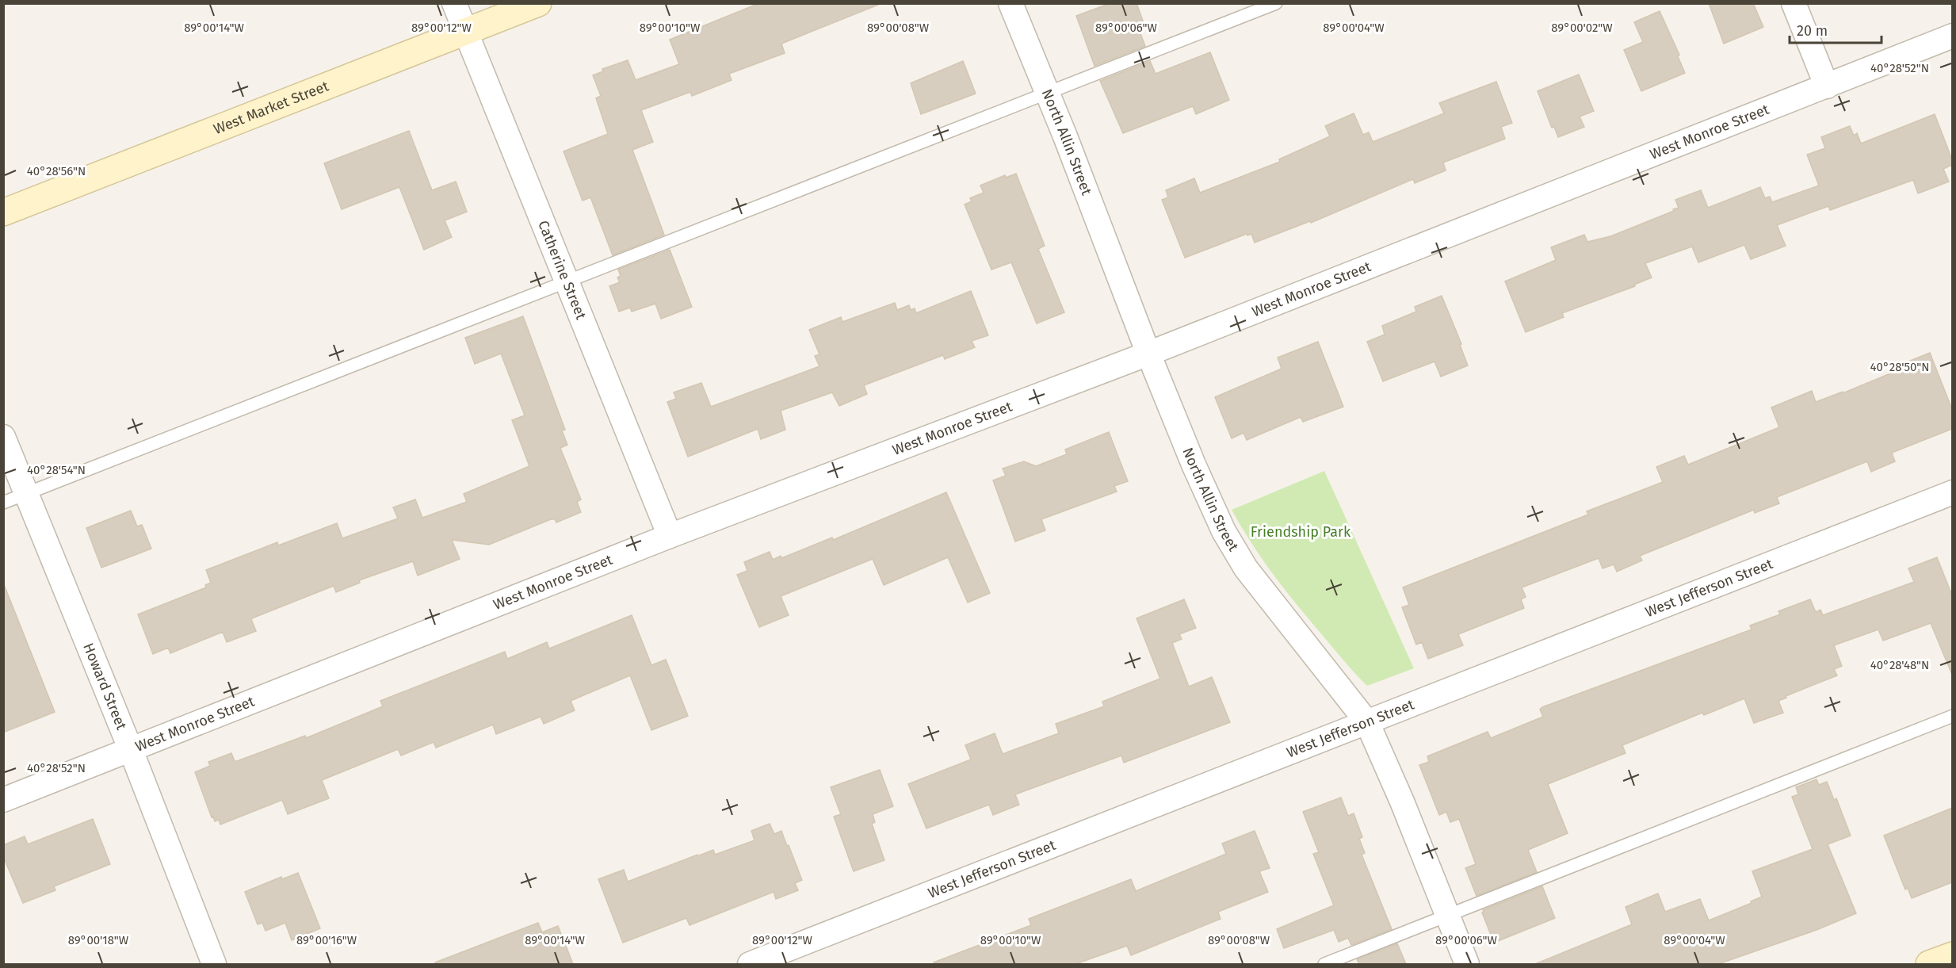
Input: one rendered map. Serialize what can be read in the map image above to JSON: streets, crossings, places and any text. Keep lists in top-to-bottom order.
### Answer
{
  "streets": {
    "street": [
      "West Market Street",
      "West Monroe Street",
      "North Allin Street",
      "Catherine Street",
      "West Jefferson Street",
      "Howard Street"
    ]
  },
  "crossings": [
    ["West Market Street", "Catherine Street"],
    ["West Monroe Street", "North Allin Street"],
    ["West Monroe Street", "Catherine Street"],
    ["West Monroe Street", "Howard Street"],
    ["North Allin Street", "West Jefferson Street"]
  ],
  "parks": ["Friendship Park"],
  "scale_bar": "20 m",
  "coordinates": [
    "89°00'14\"W",
    "89°00'12\"W",
    "89°00'10\"W",
    "89°00'08\"W",
    "89°00'06\"W",
    "89°00'04\"W",
    "89°00'02\"W",
    "40°28'52\"N",
    "40°28'56\"N",
    "40°28'50\"N",
    "40°28'54\"N",
    "40°28'48\"N",
    "89°00'18\"W",
    "89°00'16\"W"
  ]
}
